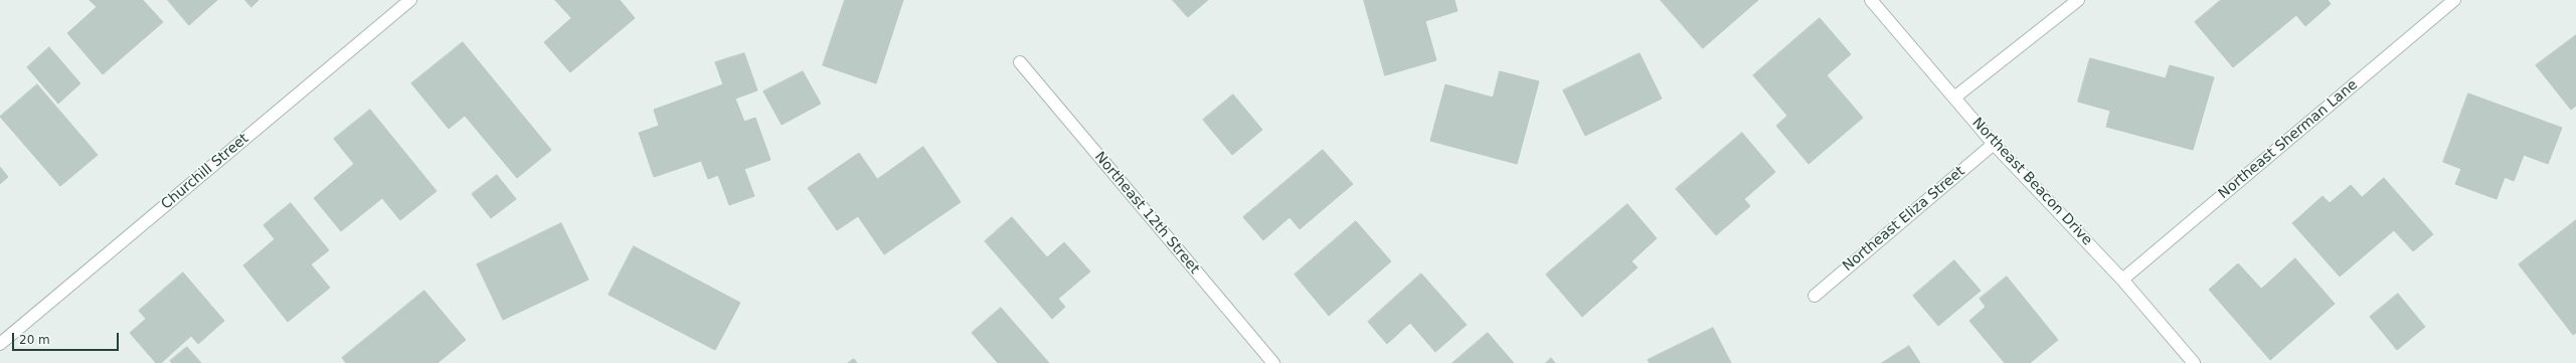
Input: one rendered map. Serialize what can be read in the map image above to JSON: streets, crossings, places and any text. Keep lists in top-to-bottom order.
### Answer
{
  "streets": {
    "street": [
      "Northeast Sherman Lane",
      "Churchill Street",
      "Northeast Beacon Drive",
      "Northeast 12th Street",
      "Northeast Eliza Street"
    ]
  },
  "crossings": [
    ["Northeast Sherman Lane", "Northeast Beacon Drive"],
    ["Northeast Beacon Drive", "Northeast Eliza Street"]
  ],
  "scale_bar": "20 m"
}
